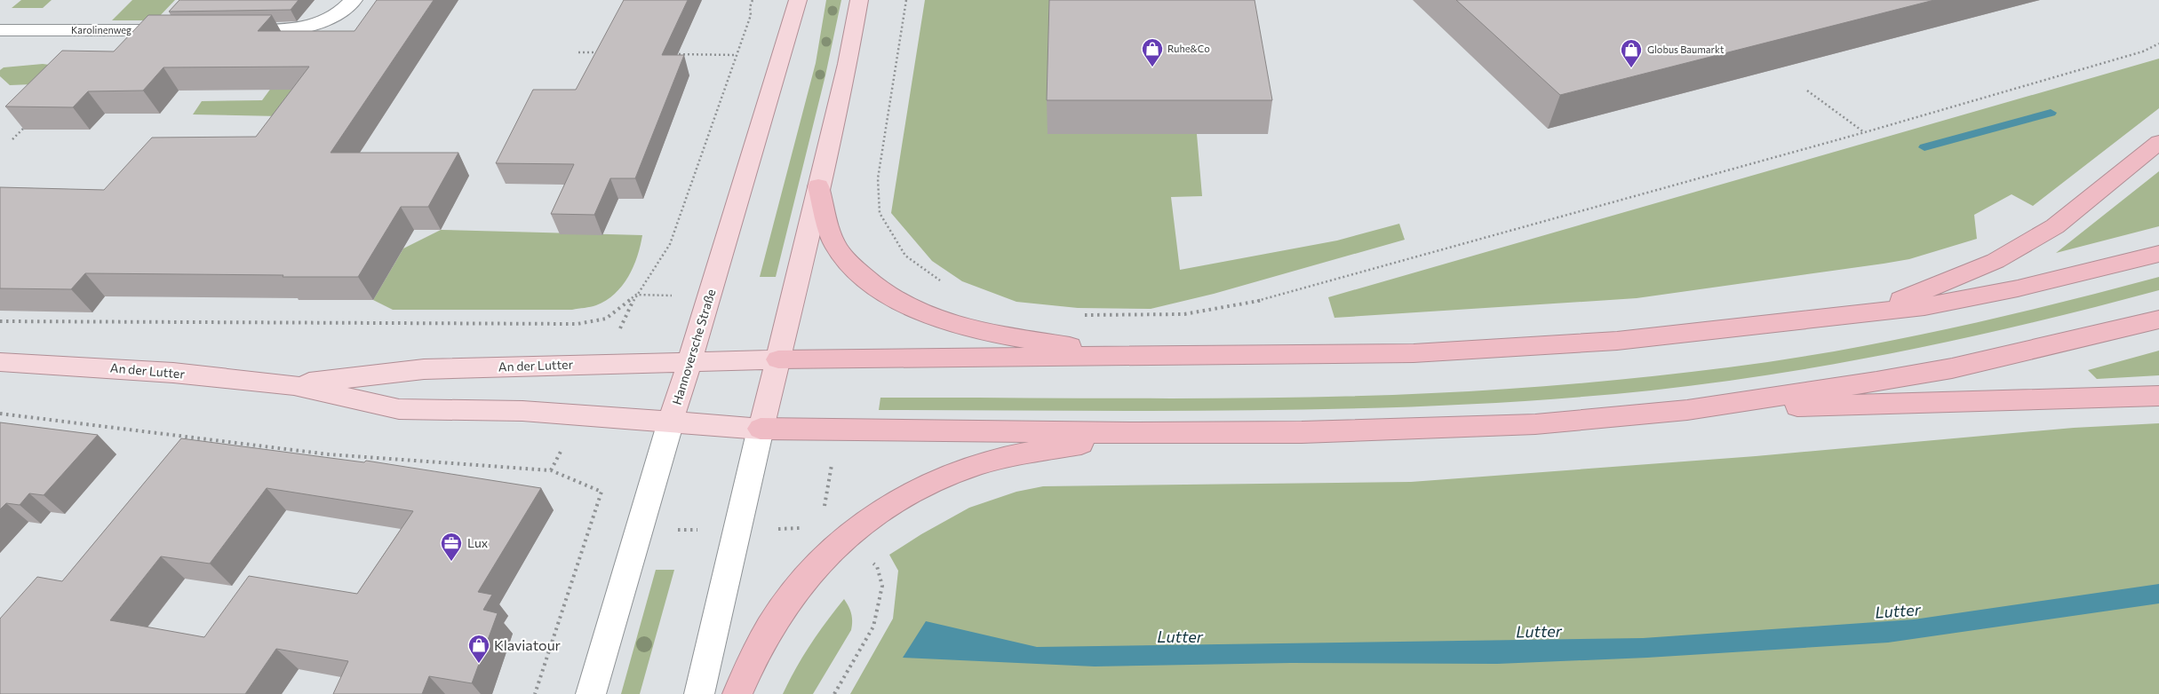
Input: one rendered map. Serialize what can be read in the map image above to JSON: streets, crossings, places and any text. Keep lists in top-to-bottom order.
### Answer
{
  "streets": {
    "main road": ["Hannoversche Straße", "An der Lutter"],
    "street": ["Karolinenweg"]
  },
  "crossings": [
    ["Hannoversche Straße", "An der Lutter"]
  ],
  "water": ["Lutter"],
  "places": {
    "shop": ["Ruhe&Co", "Globus Baumarkt", "Klaviatour"],
    "office": ["Lux"]
  }
}
